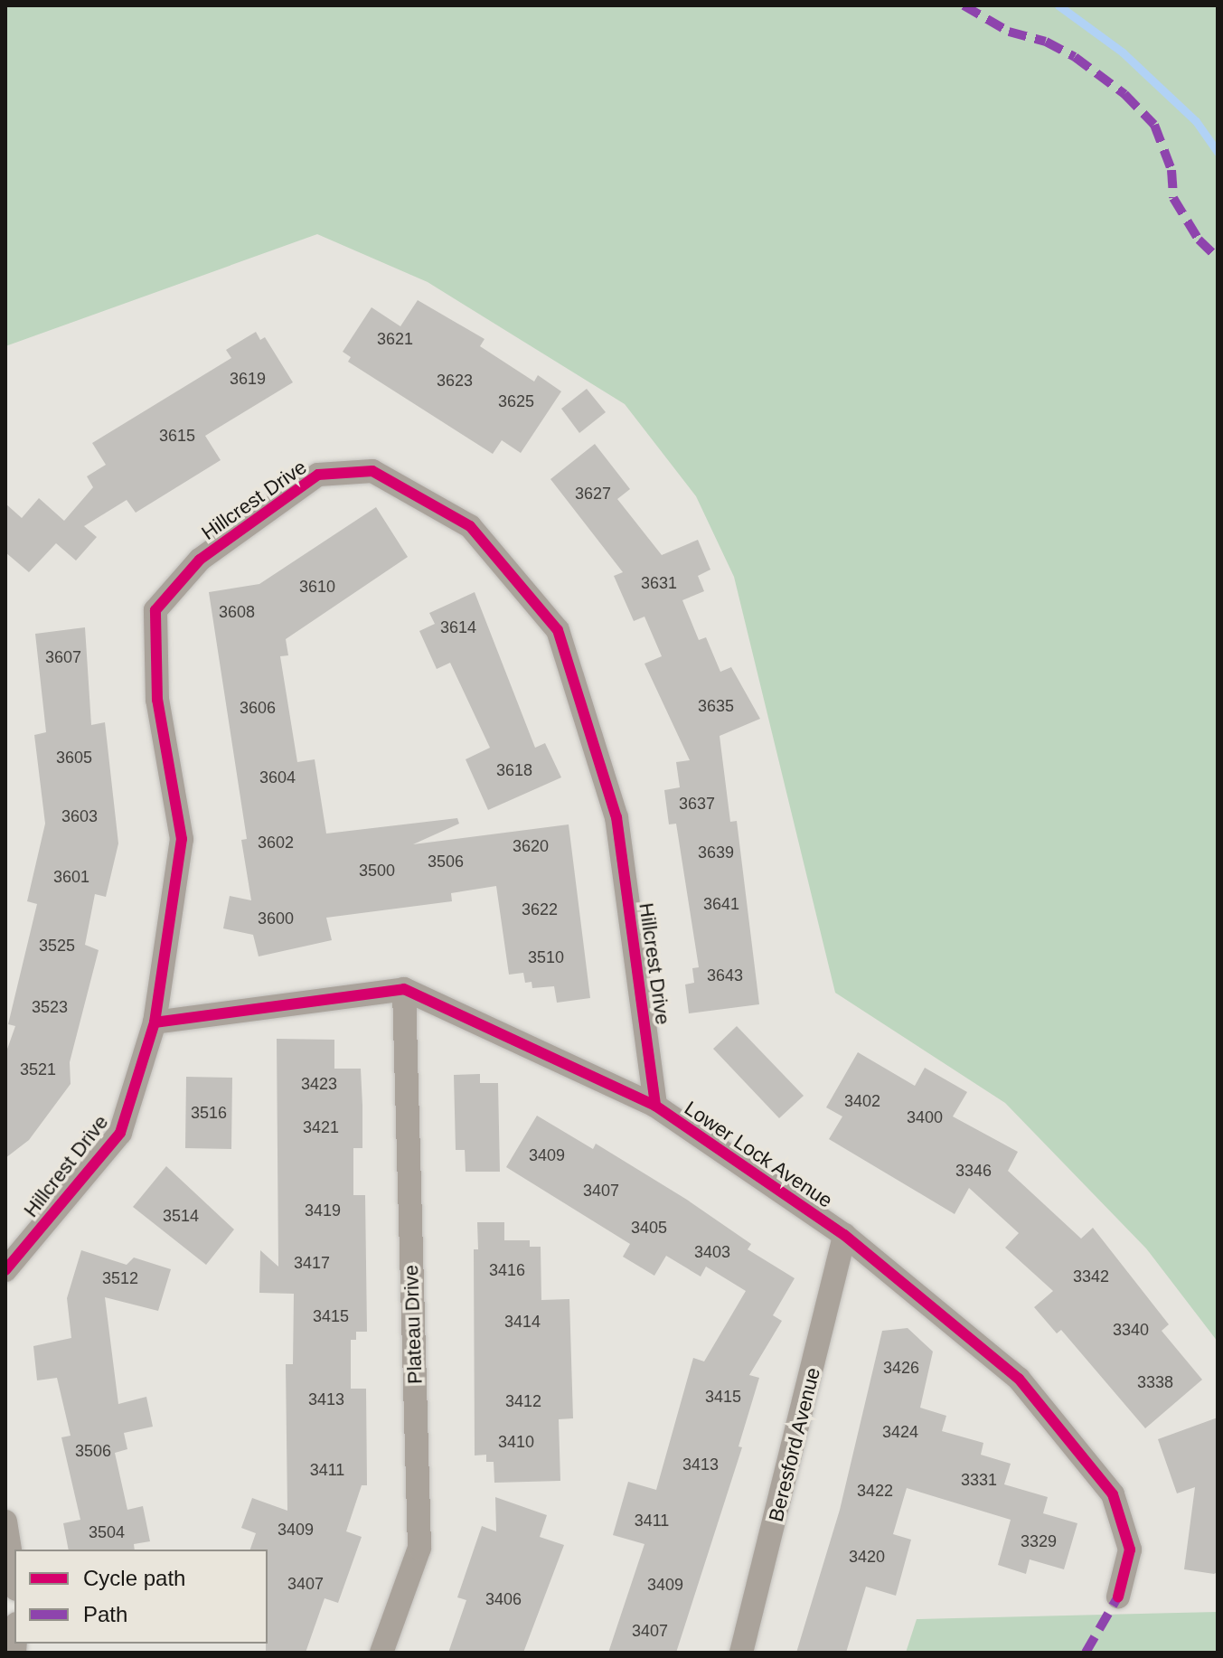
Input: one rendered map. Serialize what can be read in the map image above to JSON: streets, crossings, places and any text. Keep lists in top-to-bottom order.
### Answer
{
  "streets": {
    "street": [
      "Hillcrest Drive",
      "Lower Lock Avenue",
      "Plateau Drive",
      "Beresford Avenue"
    ]
  },
  "crossings": [
    ["Hillcrest Drive", "Lower Lock Avenue"],
    ["Lower Lock Avenue", "Plateau Drive"],
    ["Lower Lock Avenue", "Beresford Avenue"]
  ],
  "house_numbers": [
    "3621",
    "3619",
    "3623",
    "3625",
    "3615",
    "3627",
    "3631",
    "3610",
    "3608",
    "3614",
    "3607",
    "3635",
    "3606",
    "3605",
    "3618",
    "3604",
    "3637",
    "3603",
    "3602",
    "3620",
    "3639",
    "3506",
    "3500",
    "3601",
    "3641",
    "3622",
    "3600",
    "3525",
    "3510",
    "3643",
    "3523",
    "3521",
    "3423",
    "3402",
    "3516",
    "3400",
    "3421",
    "3409",
    "3346",
    "3407",
    "3419",
    "3514",
    "3405",
    "3403",
    "3417",
    "3416",
    "3342",
    "3512",
    "3415",
    "3414",
    "3340",
    "3426",
    "3338",
    "3415",
    "3413",
    "3412",
    "3424",
    "3410",
    "3506",
    "3413",
    "3411",
    "3331",
    "3422",
    "3411",
    "3409",
    "3504",
    "3329",
    "3420",
    "3407",
    "3409",
    "3406",
    "3407"
  ],
  "legend": ["Cycle path", "Path"]
}
